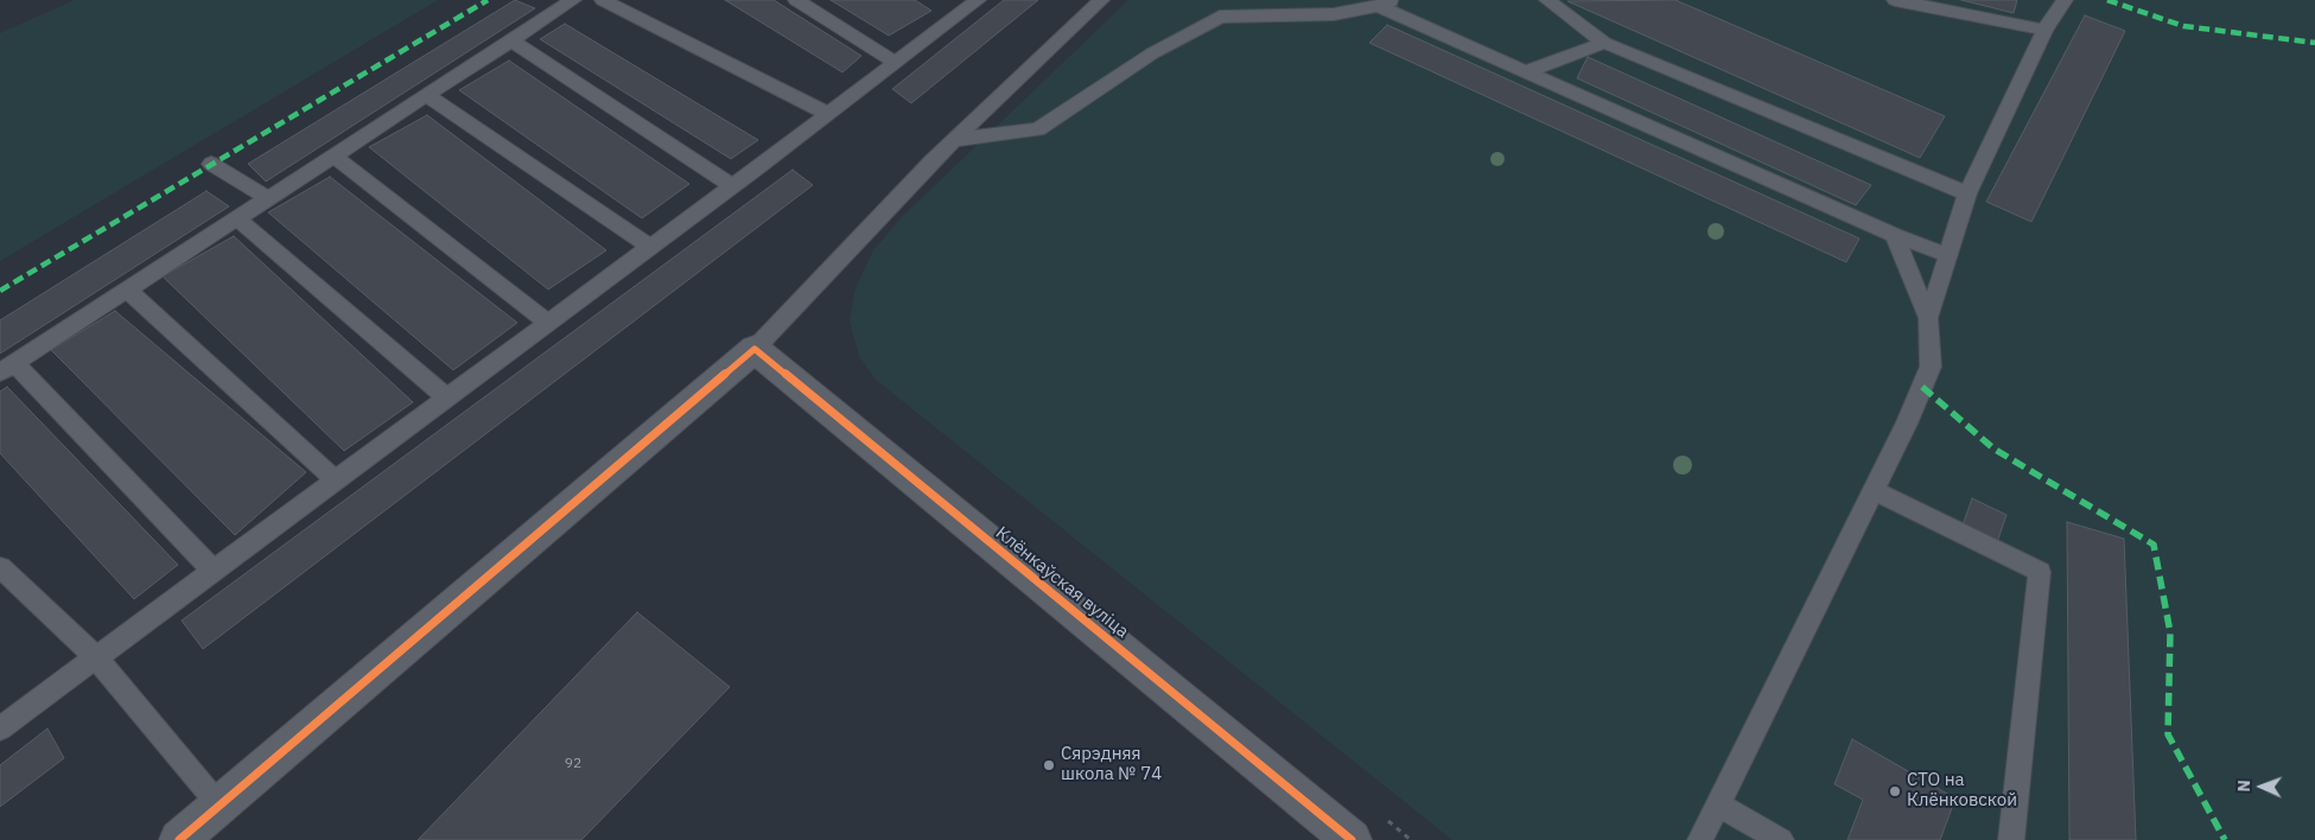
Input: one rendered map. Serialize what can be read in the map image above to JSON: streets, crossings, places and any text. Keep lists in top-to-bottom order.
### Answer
{
  "streets": {
    "street": ["Клёнкаўская вуліца"]
  },
  "places": ["Сярэдняя школа № 74", "СТО на Клёнковской"],
  "house_numbers": ["92"],
  "north": "left"
}
